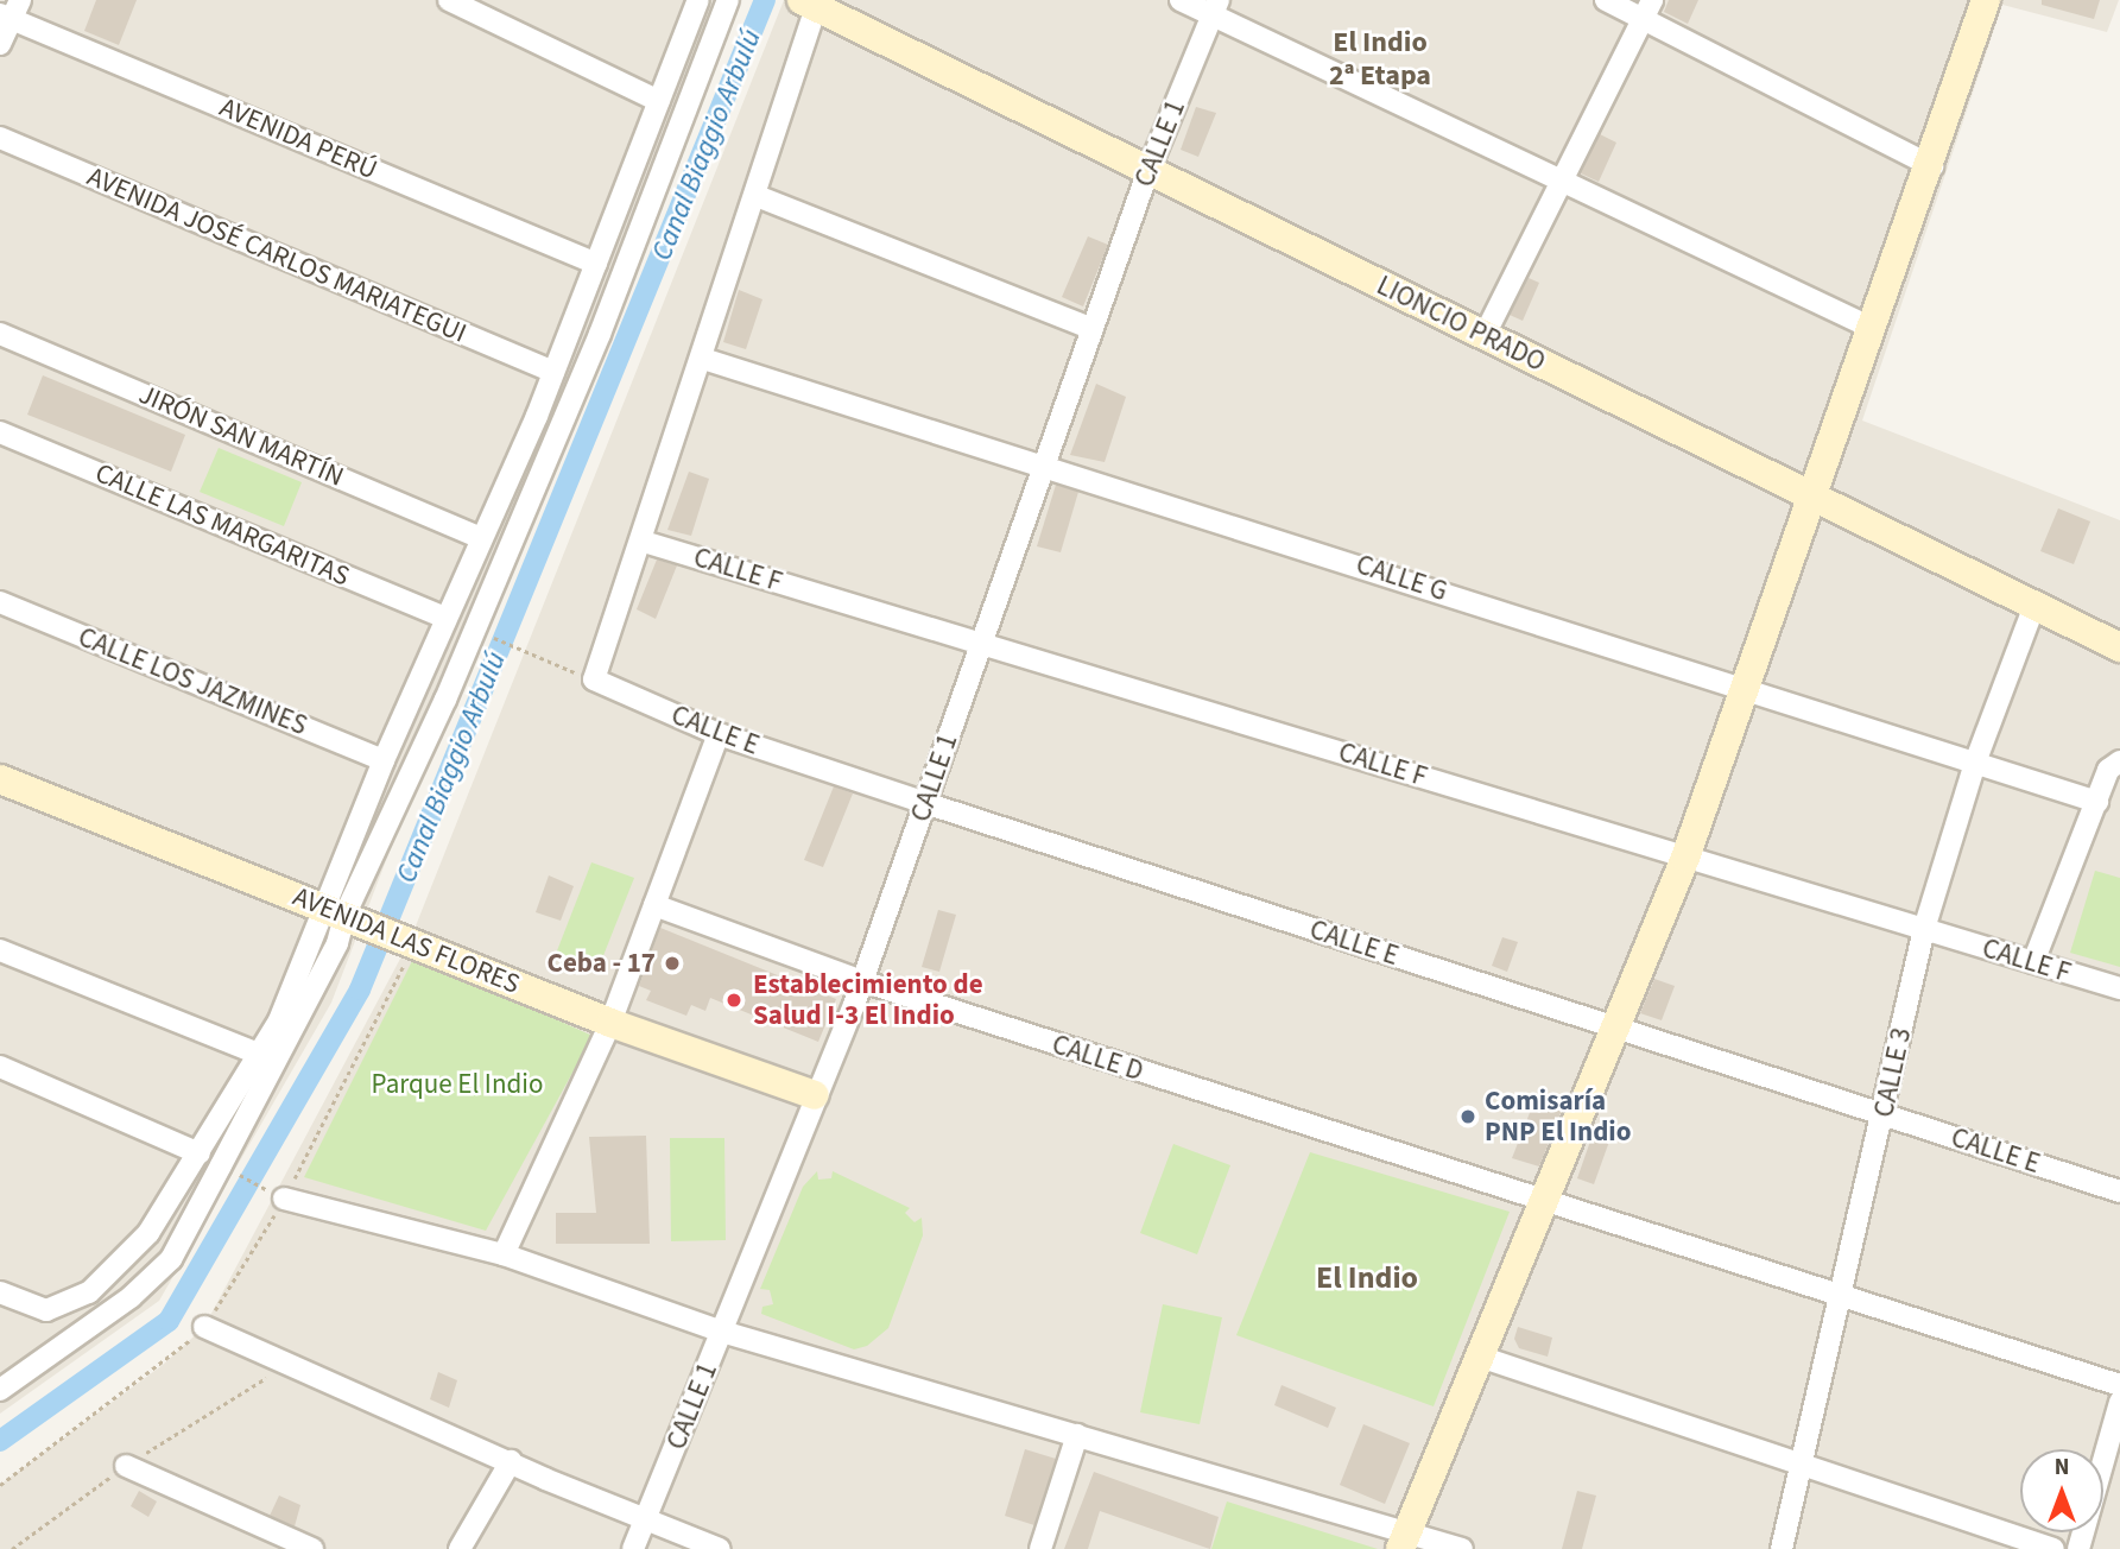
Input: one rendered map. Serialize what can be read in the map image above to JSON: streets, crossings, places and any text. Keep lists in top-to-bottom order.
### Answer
{
  "streets": {
    "street": [
      "AVENIDA PERÚ",
      "CALLE 1",
      "AVENIDA JOSÉ CARLOS MARIATEGUI",
      "LIONCIO PRADO",
      "JIRÓN SAN MARTÍN",
      "CALLE LAS MARGARITAS",
      "CALLE F",
      "CALLE G",
      "CALLE LOS JAZMINES",
      "CALLE E",
      "AVENIDA LAS FLORES",
      "CALLE D",
      "CALLE 3"
    ]
  },
  "crossings": [
    ["CALLE 1", "LIONCIO PRADO"],
    ["CALLE 1", "CALLE F"],
    ["CALLE 1", "CALLE G"],
    ["CALLE 1", "CALLE E"],
    ["CALLE 1", "AVENIDA LAS FLORES"],
    ["CALLE 1", "CALLE D"],
    ["LIONCIO PRADO", "CALLE 3"],
    ["CALLE F", "CALLE 3"],
    ["CALLE G", "CALLE 3"],
    ["CALLE E", "CALLE 3"],
    ["CALLE D", "CALLE 3"]
  ],
  "districts": ["El Indio 2ª Etapa", "El Indio"],
  "water": ["Canal Biaggio Arbulú"],
  "parks": ["Parque El Indio"],
  "places": ["Ceba - 17", "Establecimiento de Salud I-3 El Indio", "Comisaría PNP El Indio"],
  "north": "top"
}
